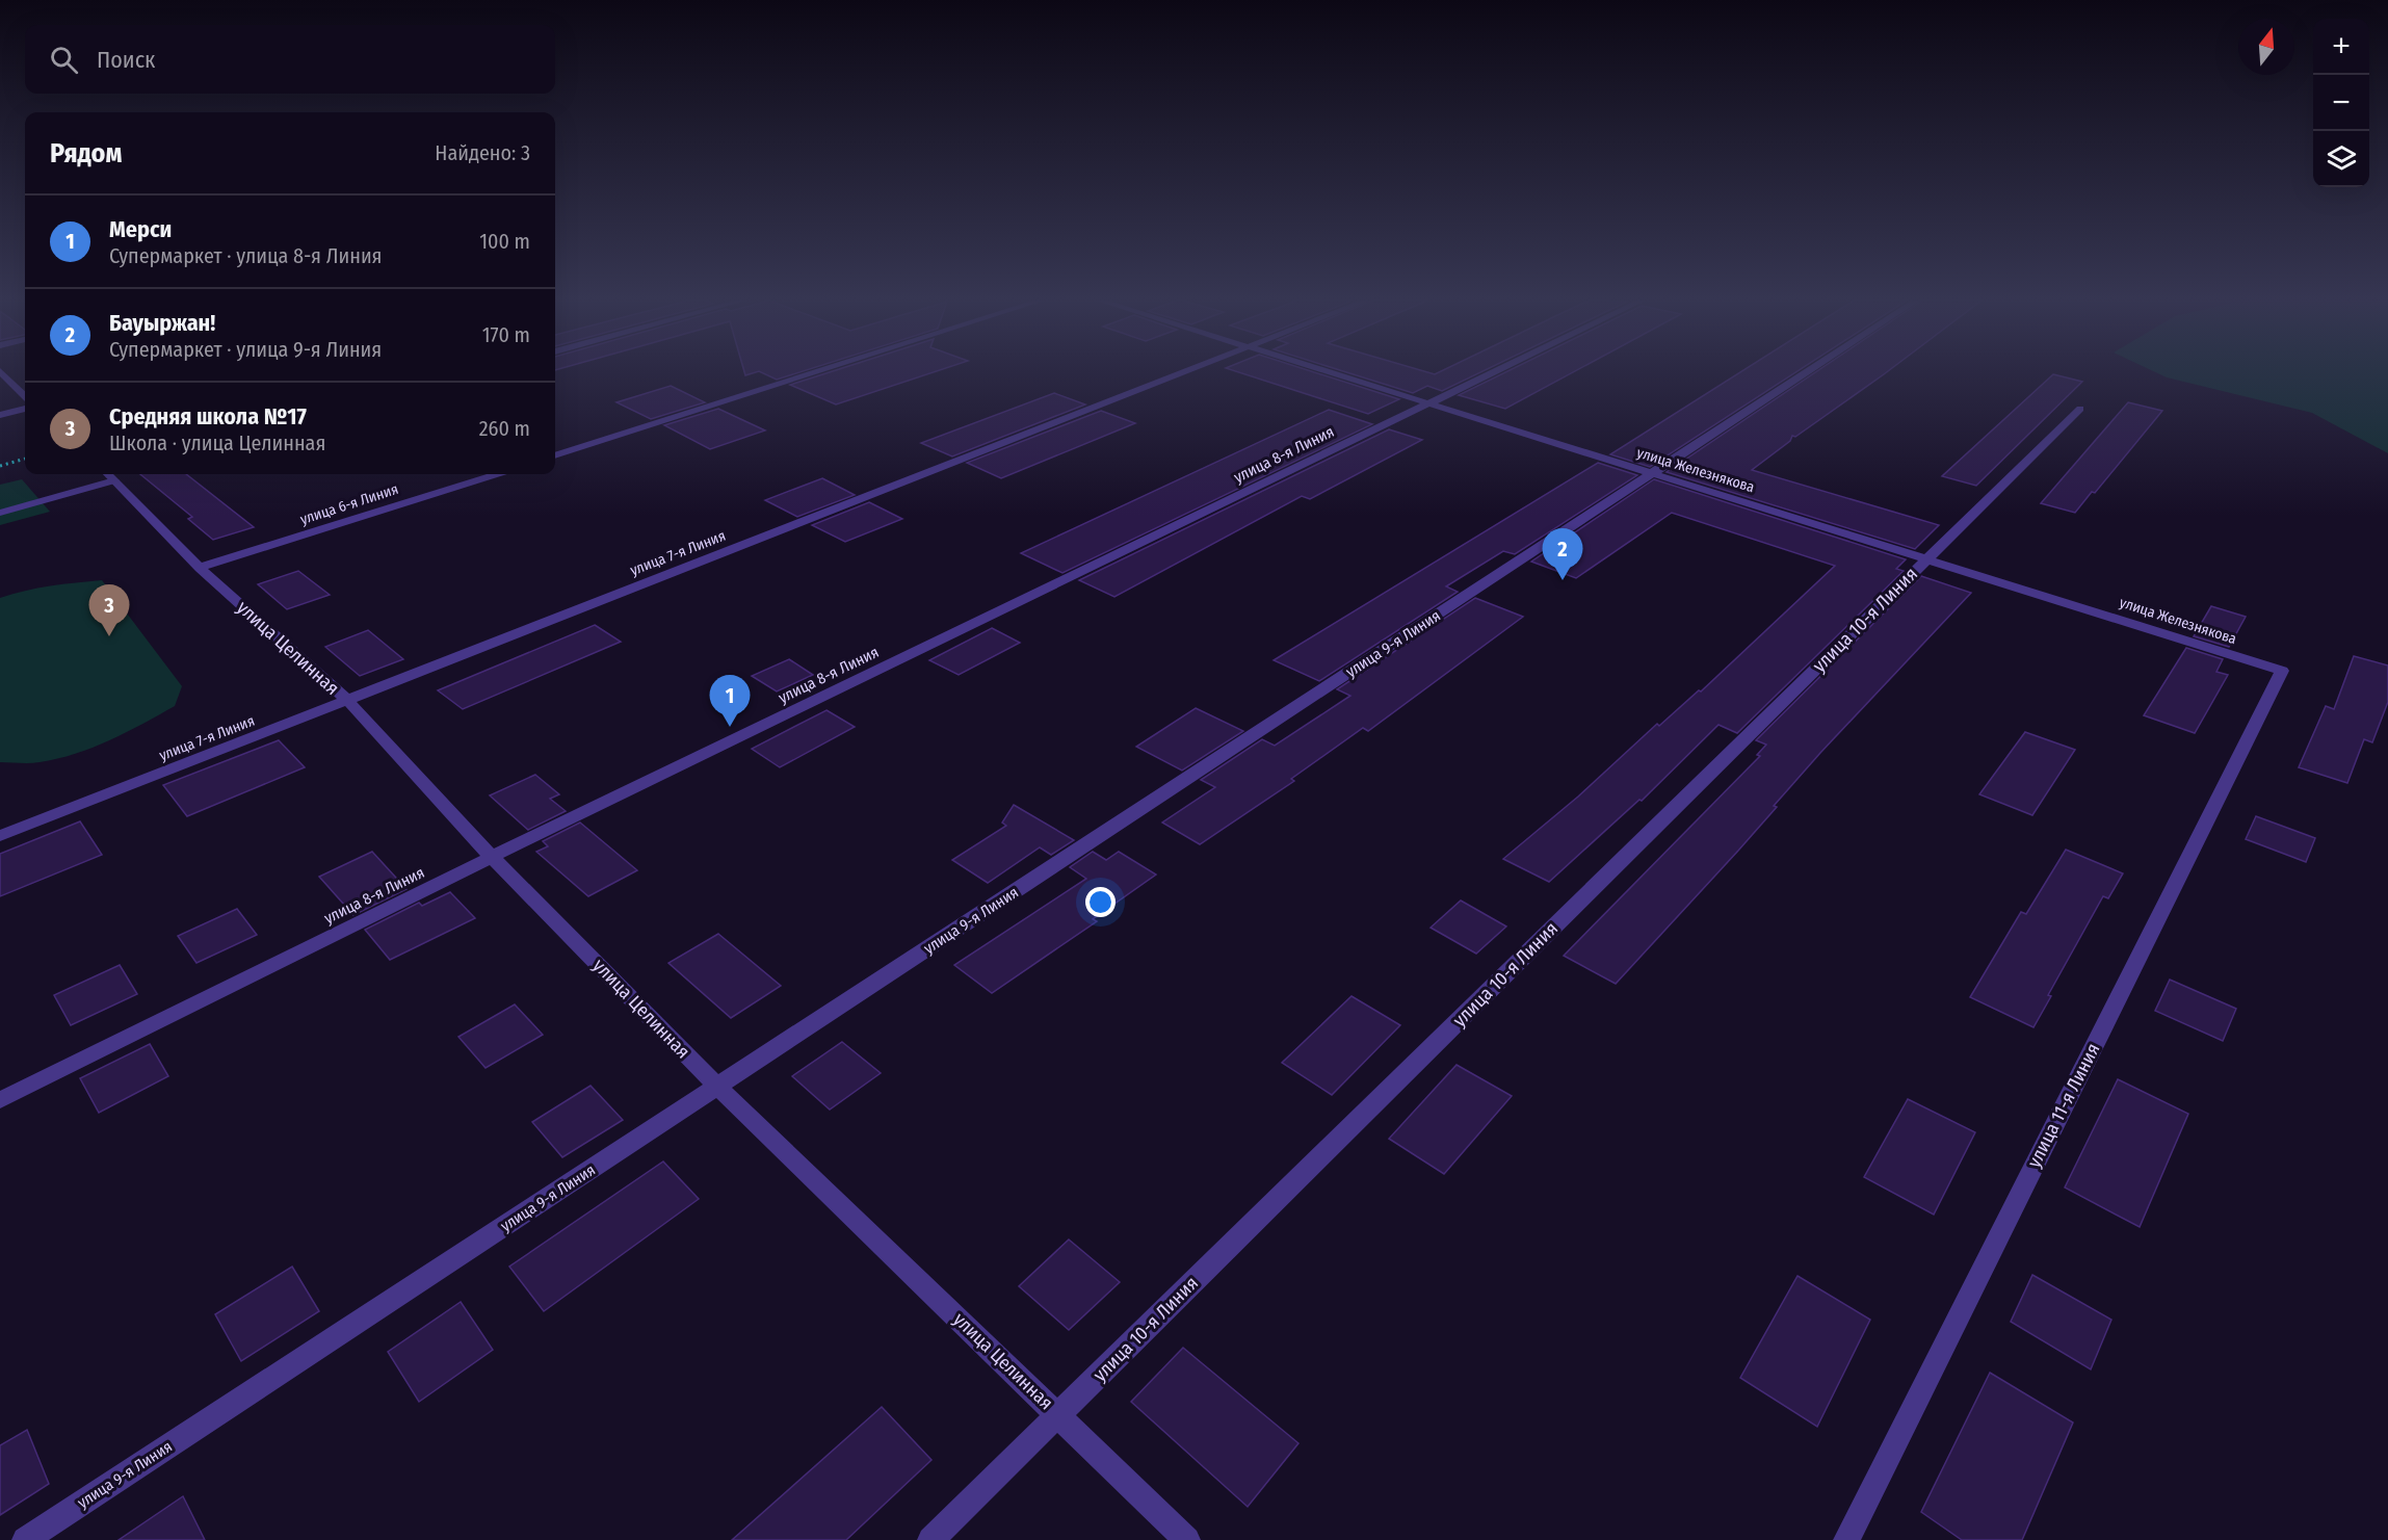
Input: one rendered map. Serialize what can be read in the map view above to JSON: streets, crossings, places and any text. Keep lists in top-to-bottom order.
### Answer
{
  "streets": {
    "street": [
      "улица 8-я Линия",
      "улица Железнякова",
      "улица 6-я Линия",
      "улица 7-я Линия",
      "улица 10-я Линия",
      "улица 9-я Линия",
      "улица Целинная",
      "улица 11-я Линия"
    ]
  },
  "crossings": [
    ["улица 8-я Линия", "улица Железнякова"],
    ["улица 8-я Линия", "улица Целинная"],
    ["улица Железнякова", "улица 10-я Линия"],
    ["улица Железнякова", "улица 9-я Линия"],
    ["улица Железнякова", "улица 11-я Линия"],
    ["улица 6-я Линия", "улица Целинная"],
    ["улица 7-я Линия", "улица Целинная"],
    ["улица 10-я Линия", "улица Целинная"],
    ["улица 9-я Линия", "улица Целинная"]
  ],
  "north": "top",
  "page": {
    "map_buttons": ["+", "−"],
    "search": "Поиск",
    "heading": ["Рядом", "Найдено: 3"],
    "list": [
      {
        "mark": "1",
        "name": "Мерси",
        "note": "Супермаркет · улица 8-я Линия",
        "value": "100 m"
      },
      {
        "mark": "2",
        "name": "Бауыржан!",
        "note": "Супермаркет · улица 9-я Линия",
        "value": "170 m"
      },
      {
        "mark": "3",
        "name": "Средняя школа №17",
        "note": "Школа · улица Целинная",
        "value": "260 m"
      }
    ],
    "pins": ["2", "3", "1"]
  }
}
